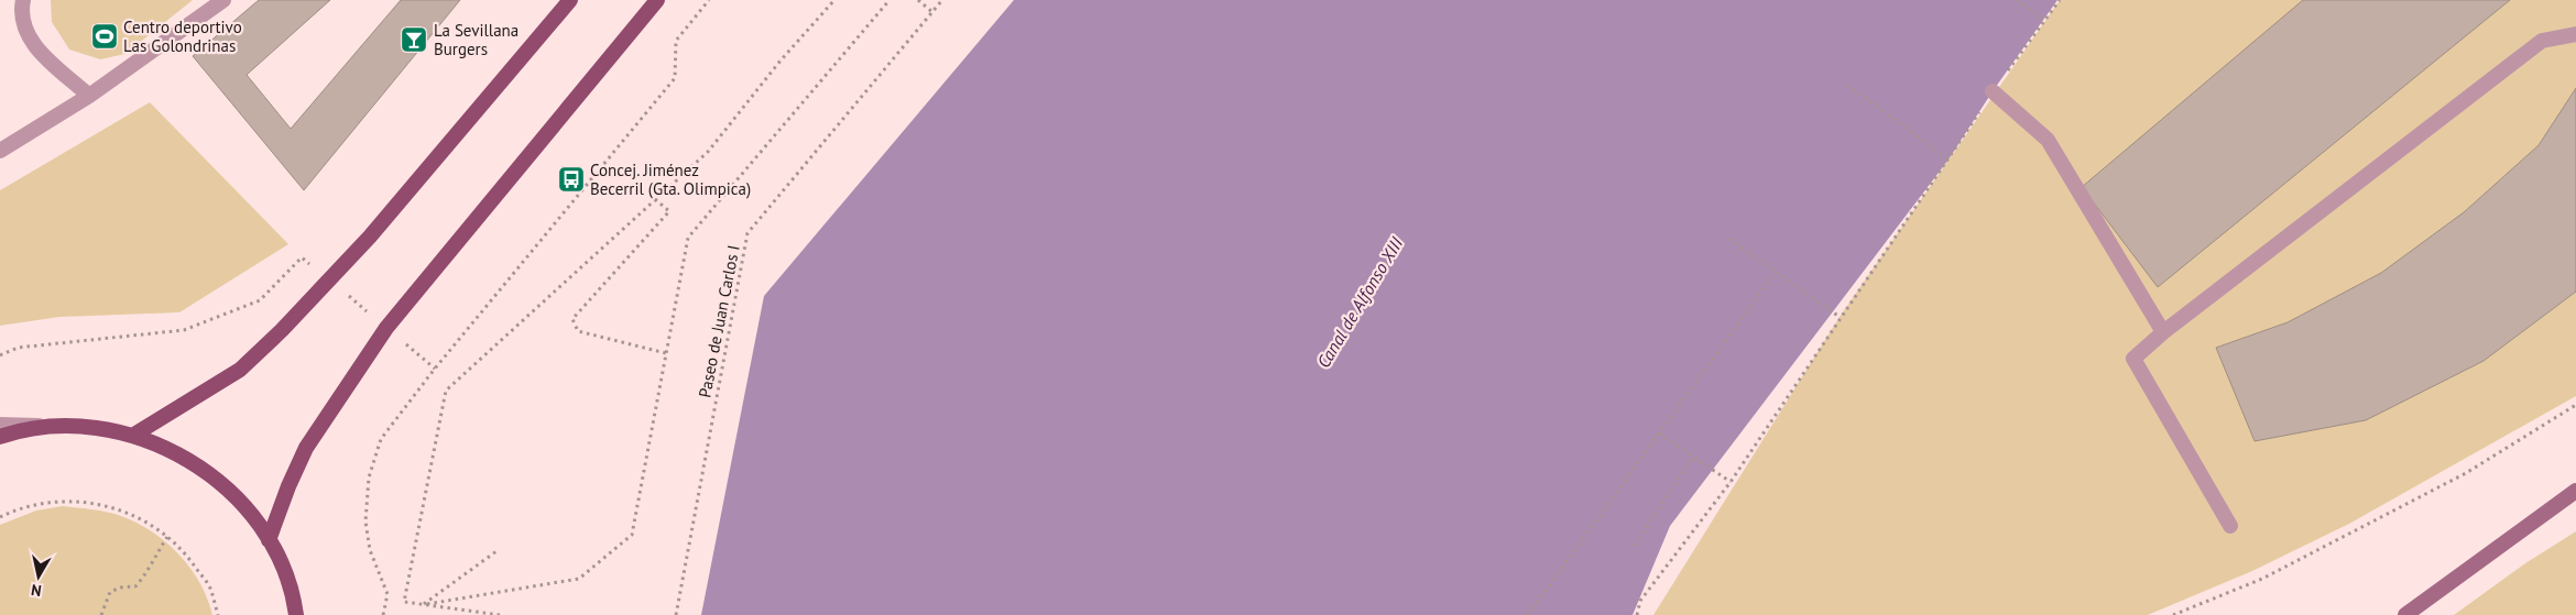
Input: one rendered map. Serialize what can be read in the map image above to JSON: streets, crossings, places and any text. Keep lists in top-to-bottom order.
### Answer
{
  "streets": {
    "path": ["Paseo de Juan Carlos I"]
  },
  "water": ["Canal de Alfonso XIII"],
  "places": {
    "sports": ["Centro deportivo Las Golondrinas"],
    "bar": ["La Sevillana Burgers"],
    "bus stop": ["Concej. Jiménez Becerril (Gta. Olimpica)"]
  },
  "north": "bottom"
}
